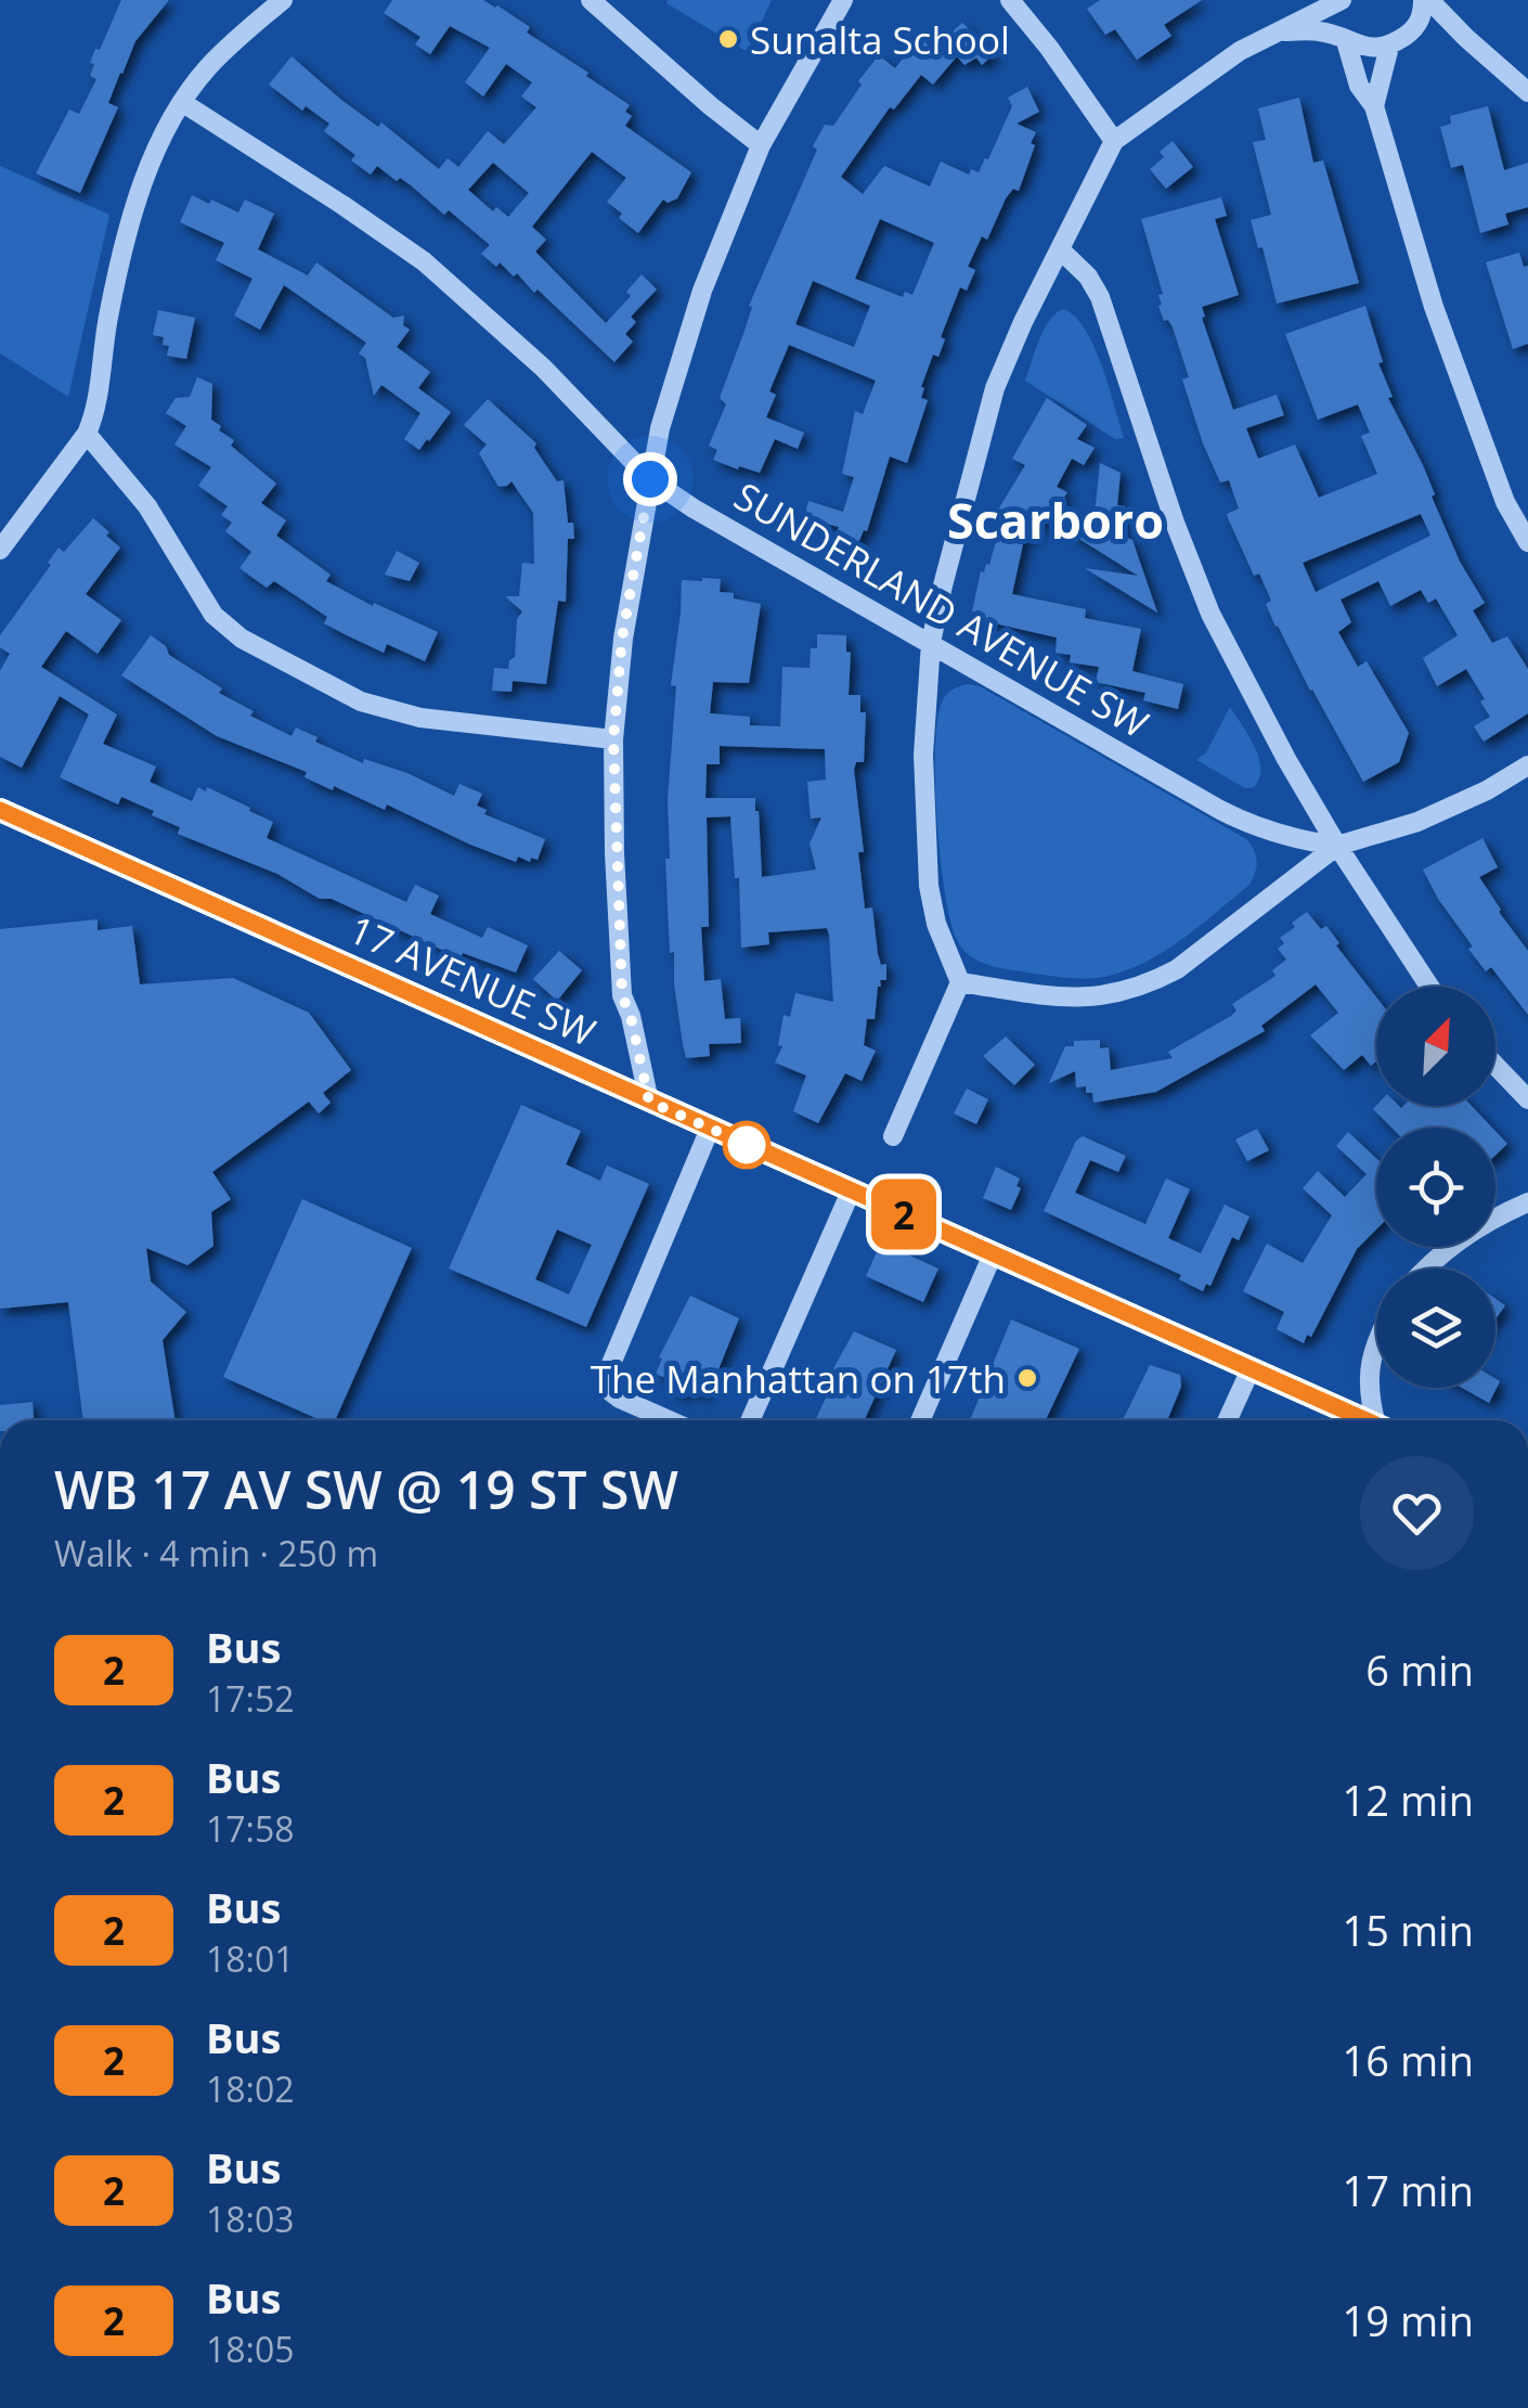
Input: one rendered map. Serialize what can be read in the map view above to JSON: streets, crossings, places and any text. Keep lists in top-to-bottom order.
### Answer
{
  "streets": {
    "main road": ["17 AVENUE SW"],
    "street": ["SUNDERLAND AVENUE SW"]
  },
  "districts": ["Scarboro"],
  "places": ["Sunalta School", "The Manhattan on 17th"],
  "lines": ["bus line 2"],
  "north": "top right",
  "page": {
    "on_map": "2",
    "heading": ["WB 17 AV SW @ 19 ST SW", "Walk · 4 min · 250 m"],
    "list": [
      {
        "mark": "2",
        "name": "Bus",
        "note": "17:52",
        "value": "6 min"
      },
      {
        "mark": "2",
        "name": "Bus",
        "note": "17:58",
        "value": "12 min"
      },
      {
        "mark": "2",
        "name": "Bus",
        "note": "18:01",
        "value": "15 min"
      },
      {
        "mark": "2",
        "name": "Bus",
        "note": "18:02",
        "value": "16 min"
      },
      {
        "mark": "2",
        "name": "Bus",
        "note": "18:03",
        "value": "17 min"
      },
      {
        "mark": "2",
        "name": "Bus",
        "note": "18:05",
        "value": "19 min"
      }
    ]
  }
}
